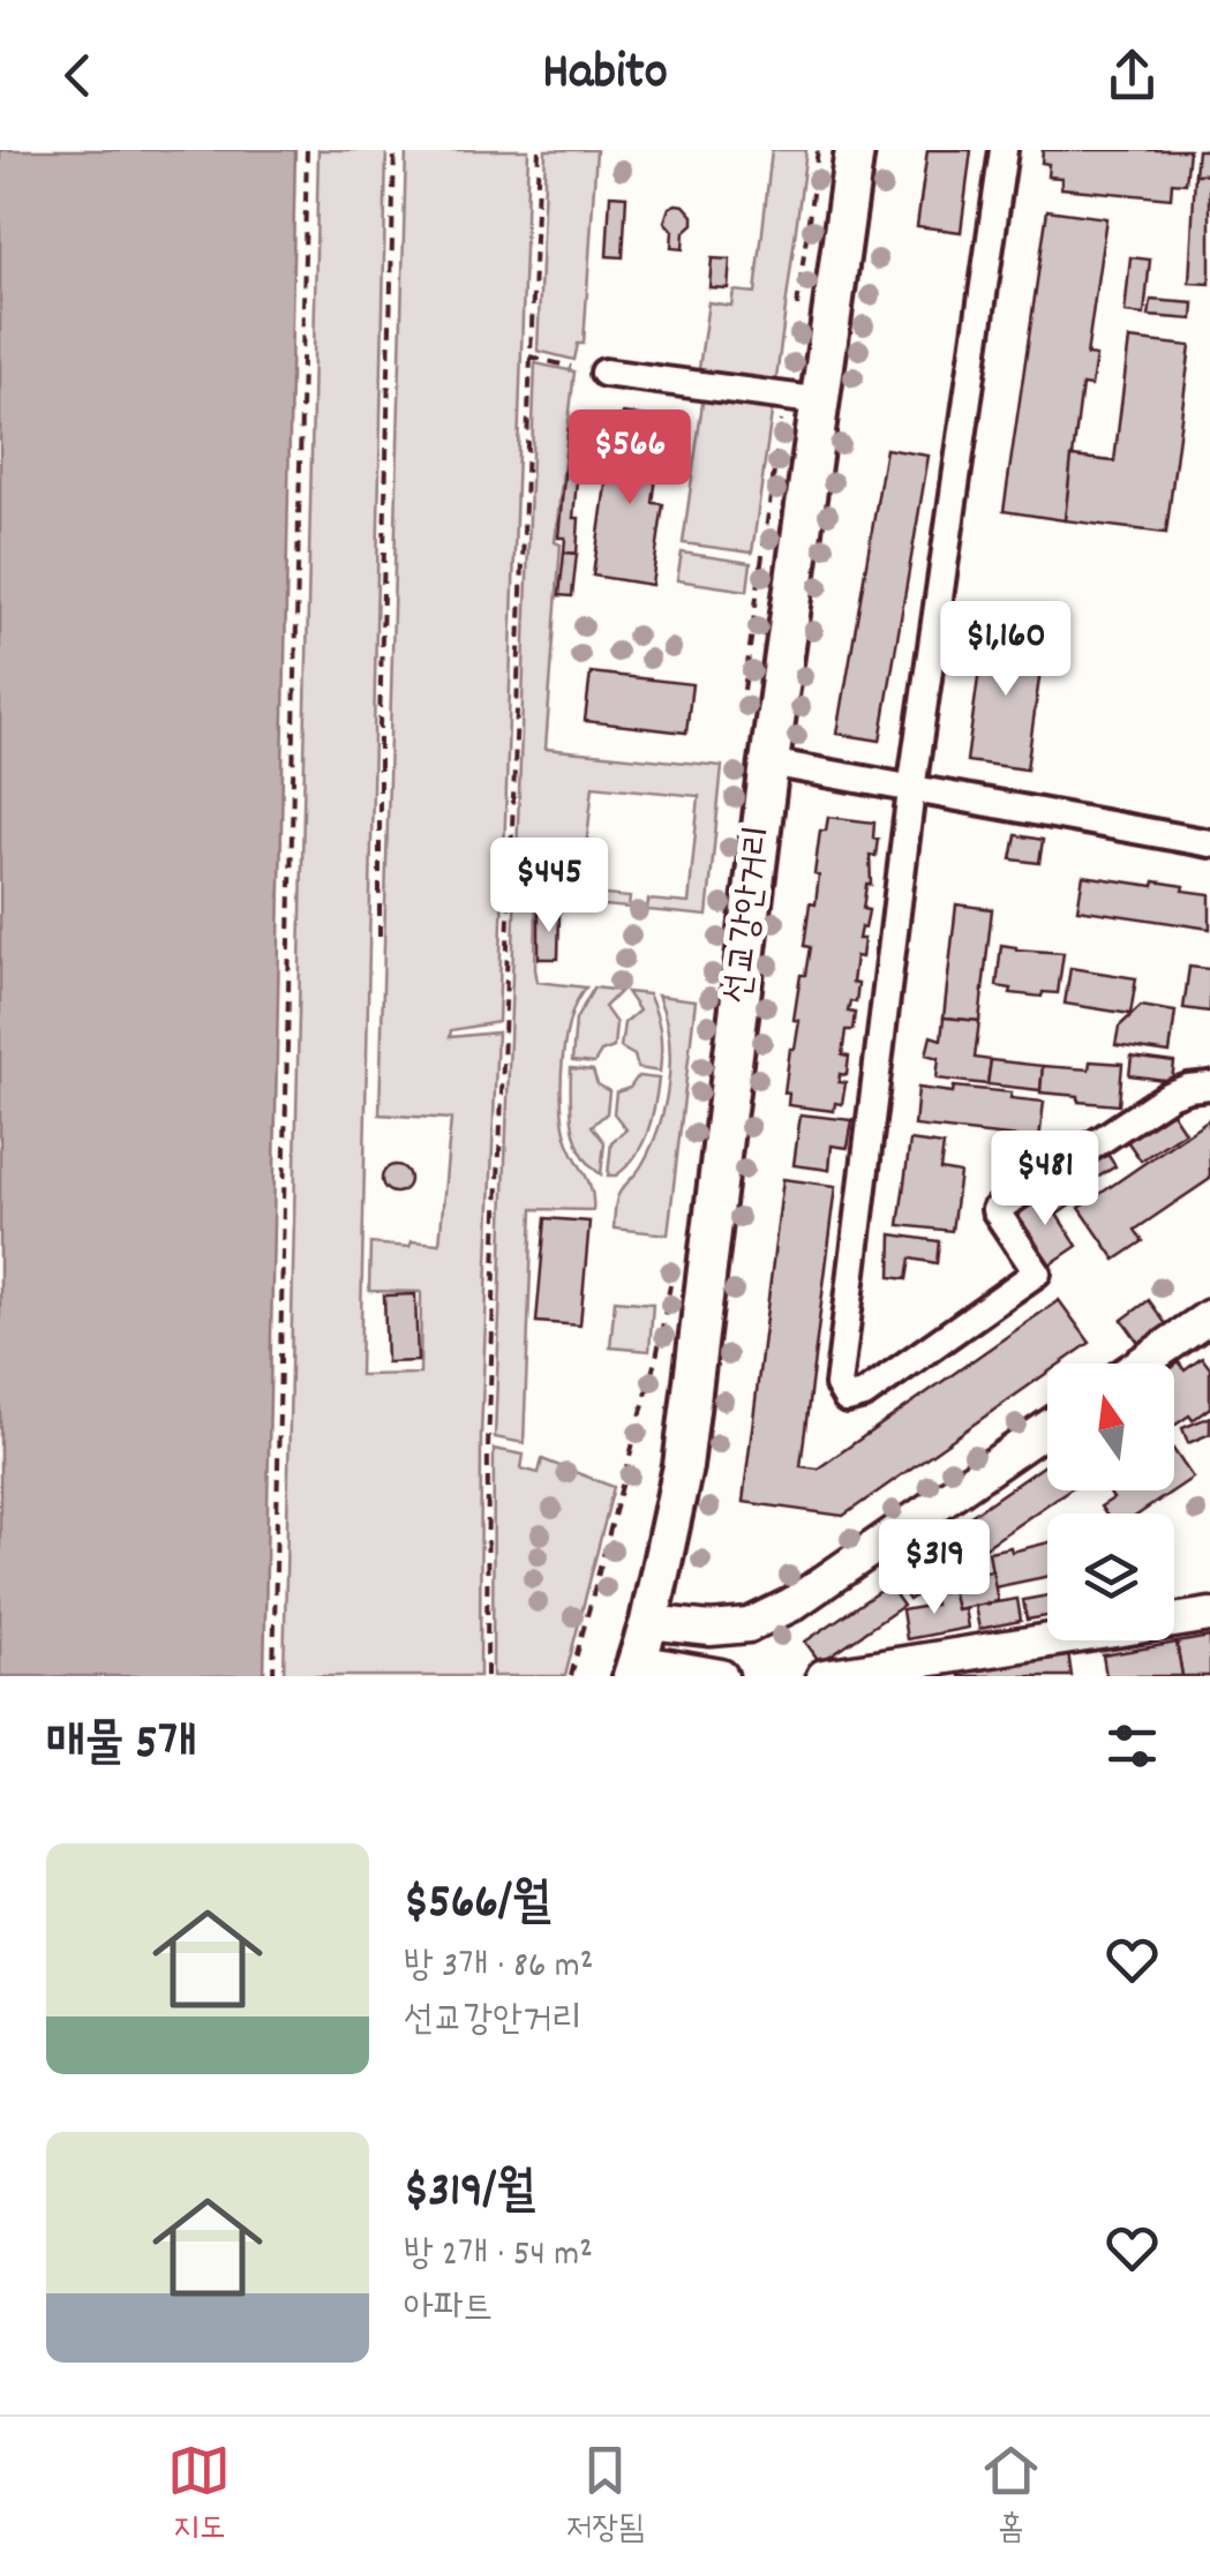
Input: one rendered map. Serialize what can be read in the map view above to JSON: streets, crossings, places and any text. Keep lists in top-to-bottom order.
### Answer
{
  "streets": {
    "main road": ["선교강안거리"]
  },
  "north": "top",
  "page": {
    "header": "Habito",
    "price": [
      "$566",
      "$1,160",
      "$445",
      "$481",
      "$319"
    ],
    "heading": "매물 5개",
    "list": [
      {
        "name": "$566/월",
        "note": "방 3개 · 86 m² · 선교강안거리"
      },
      {
        "name": "$319/월",
        "note": "방 2개 · 54 m² · 아파트"
      }
    ],
    "tabs": ["지도", "저장됨", "홈"]
  }
}
